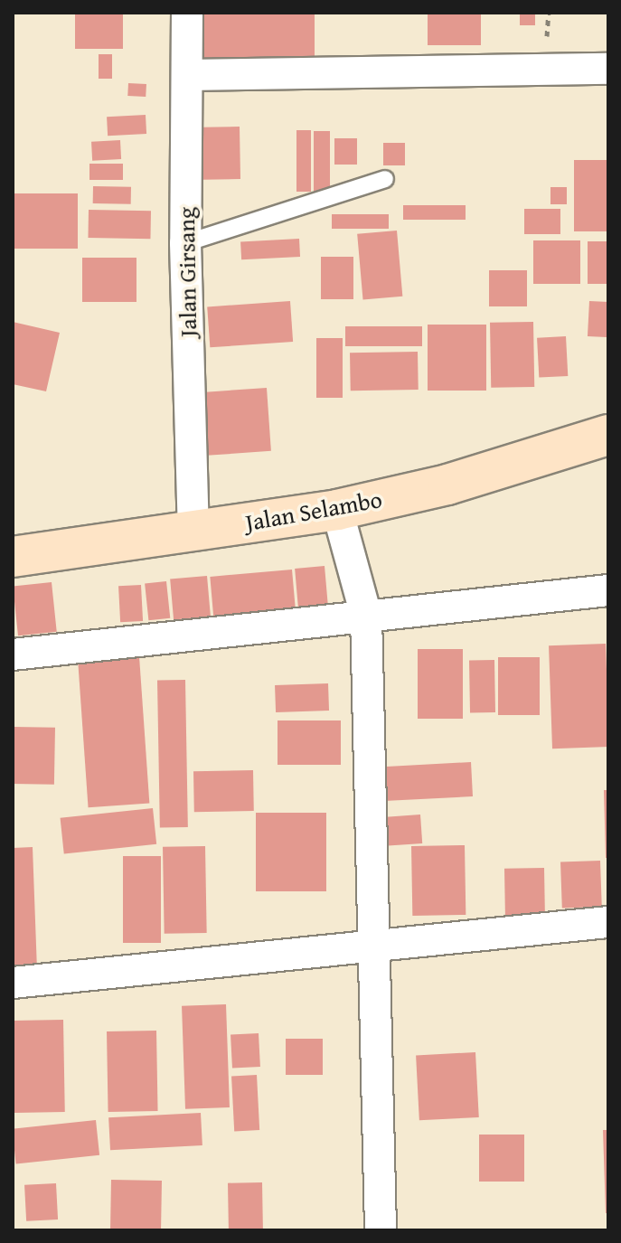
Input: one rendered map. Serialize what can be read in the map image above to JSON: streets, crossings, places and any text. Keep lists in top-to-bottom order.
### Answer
{
  "streets": {
    "street": ["Jalan Girsang", "Jalan Selambo"]
  },
  "crossings": [
    ["Jalan Girsang", "Jalan Selambo"]
  ]
}
